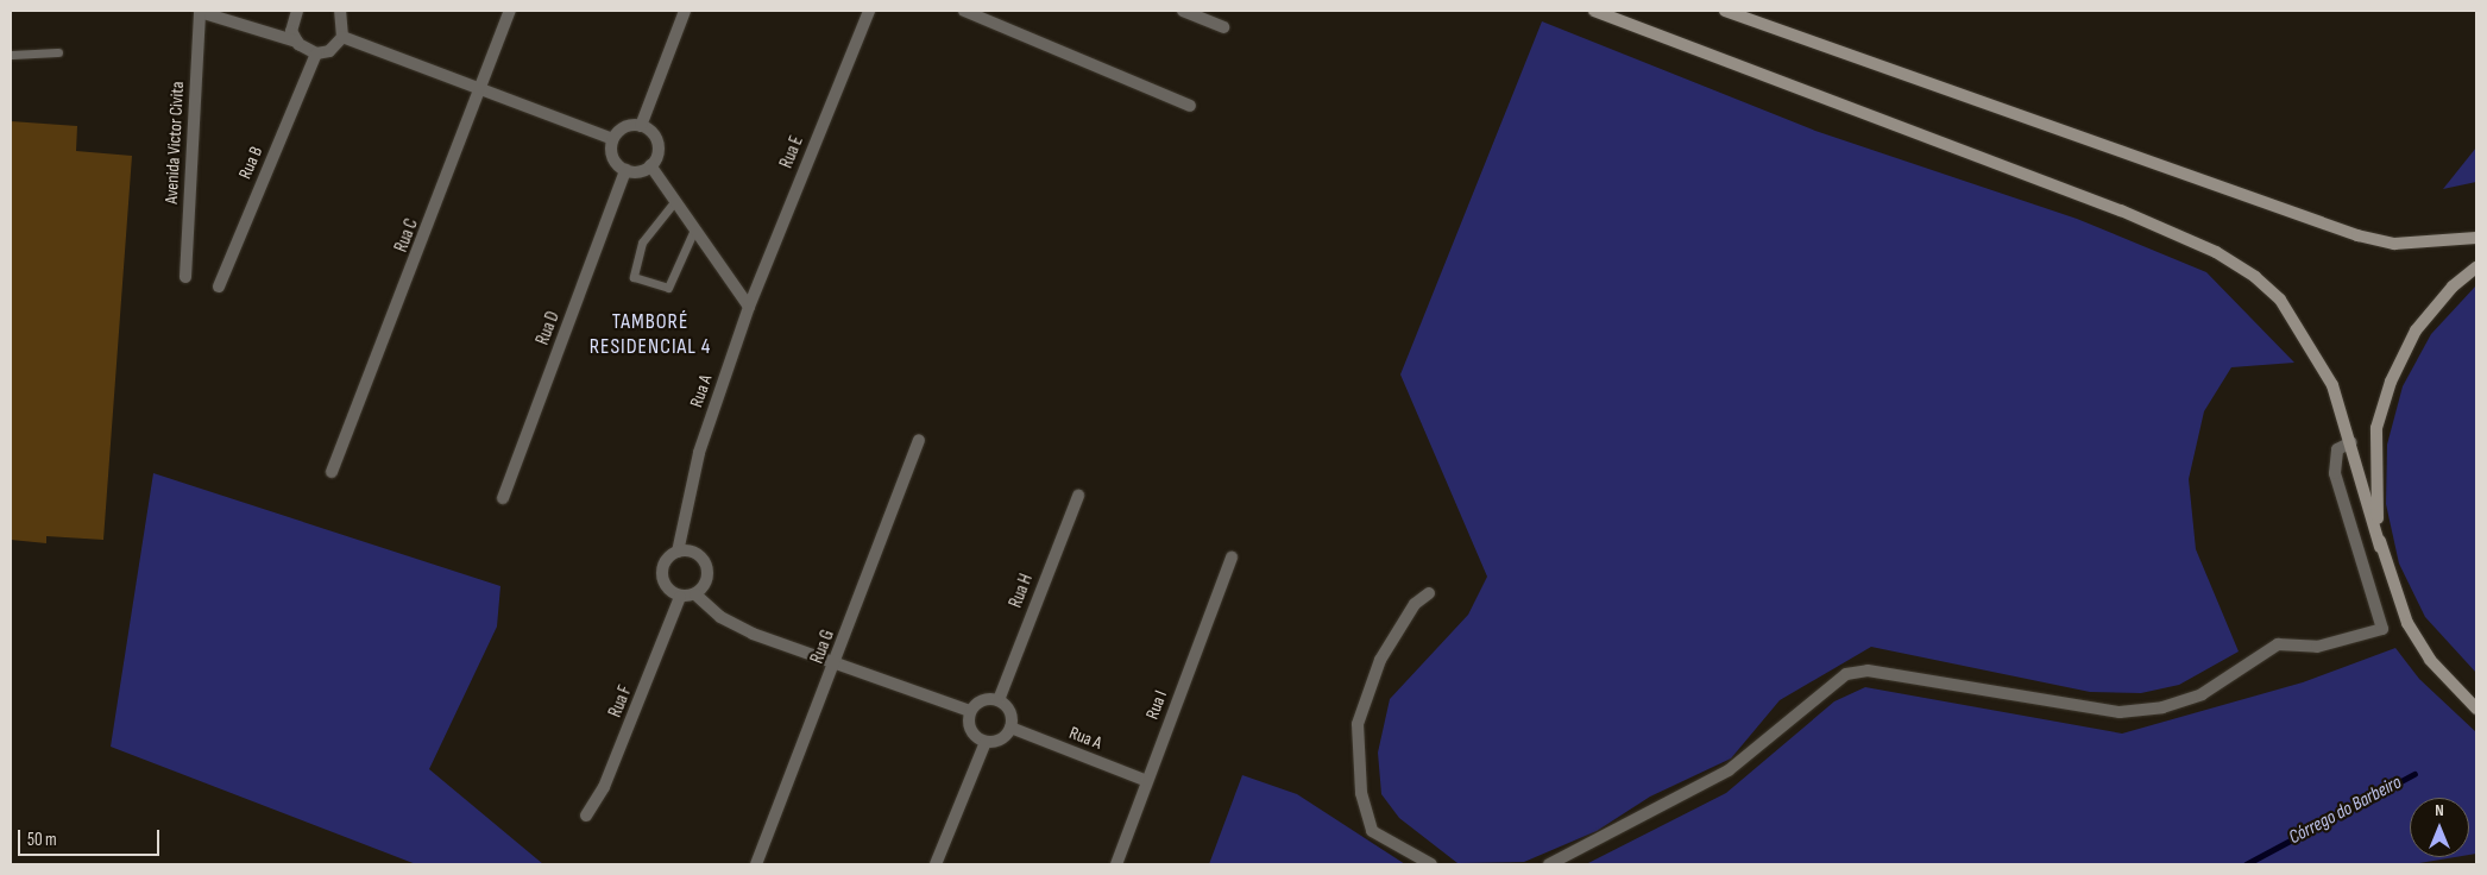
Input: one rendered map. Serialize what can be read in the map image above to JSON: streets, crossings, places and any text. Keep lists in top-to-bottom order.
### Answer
{
  "streets": {
    "street": [
      "Avenida Victor Civita",
      "Rua E",
      "Rua B",
      "Rua C",
      "Rua D",
      "Rua A",
      "Rua H",
      "Rua G",
      "Rua F",
      "Rua I"
    ]
  },
  "crossings": [
    ["Rua E", "Rua A"],
    ["Rua A", "Rua H"],
    ["Rua A", "Rua F"],
    ["Rua A", "Rua I"]
  ],
  "districts": ["TAMBORÉ RESIDENCIAL 4"],
  "water": ["Córrego do Barbeiro"],
  "scale_bar": "50 m",
  "north": "top"
}
